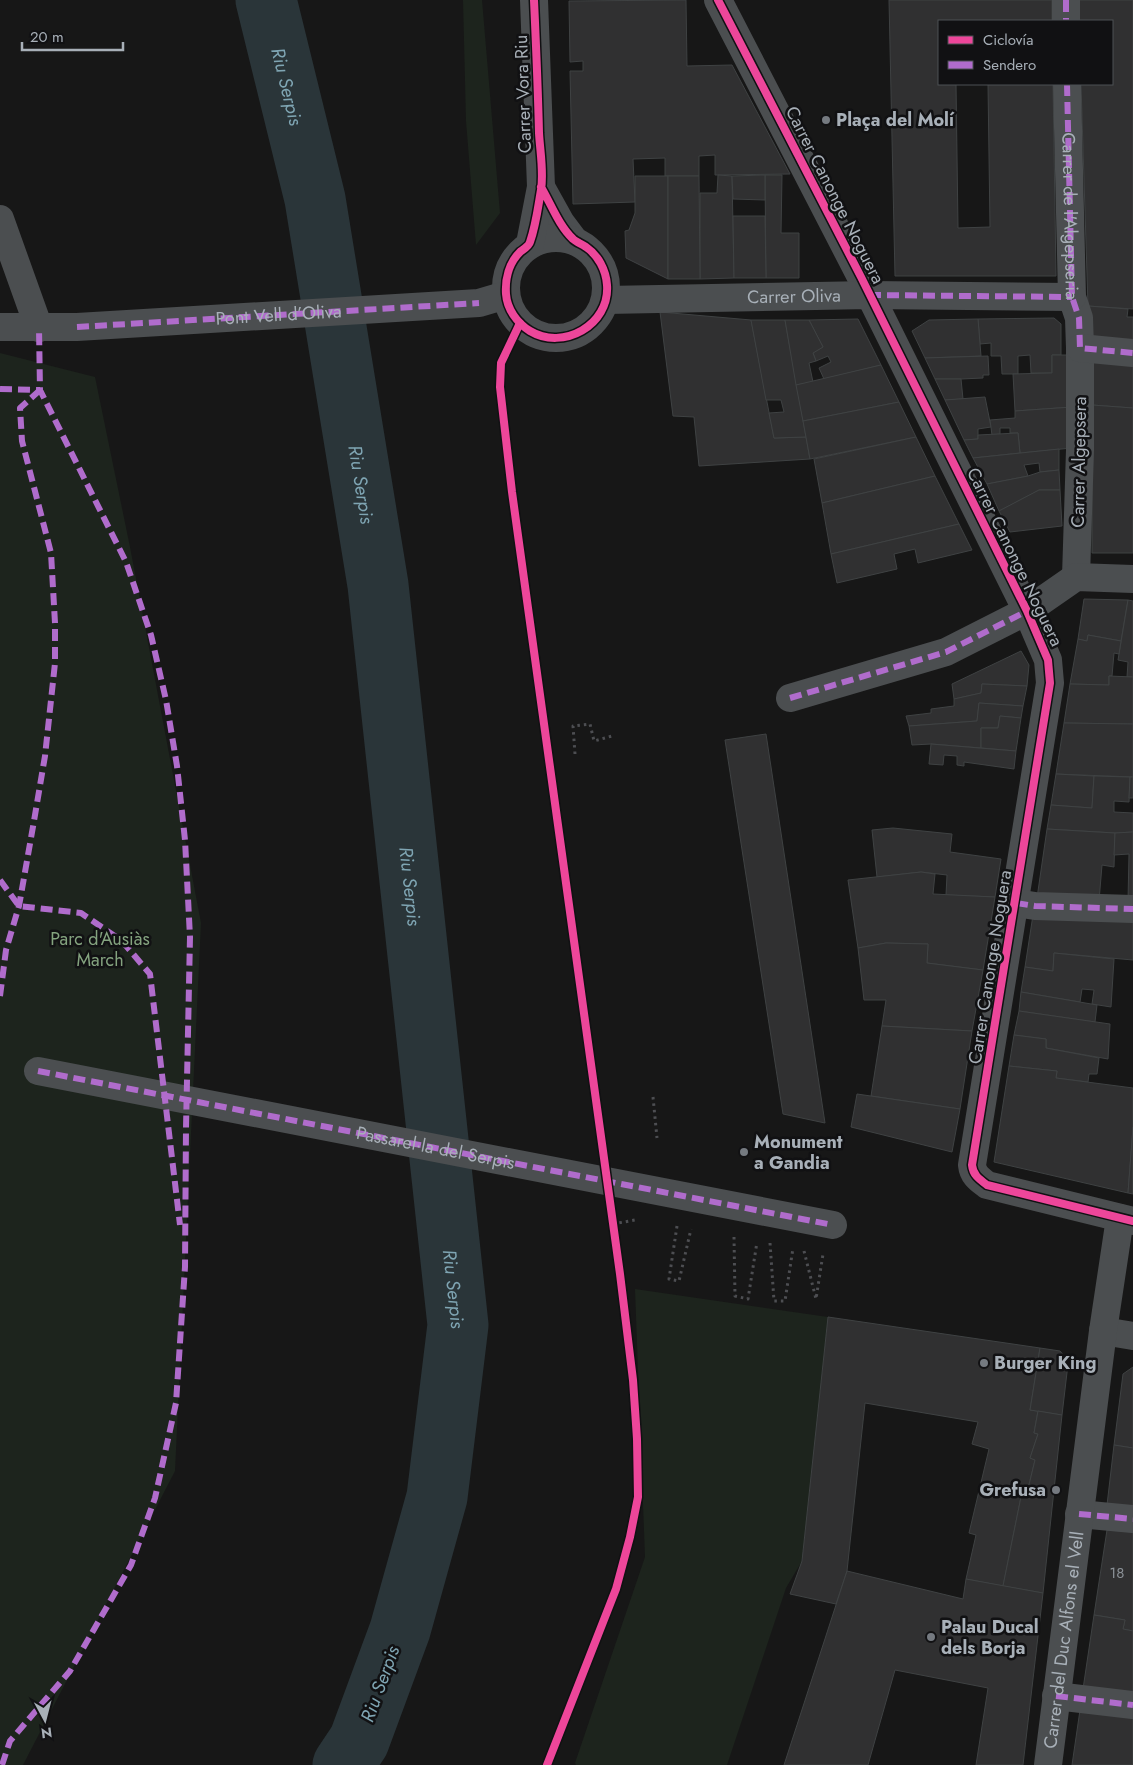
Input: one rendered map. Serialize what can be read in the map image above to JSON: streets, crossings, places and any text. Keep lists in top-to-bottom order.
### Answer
{
  "streets": {
    "street": [
      "Carrer Vora Riu",
      "Carrer Canonge Noguera",
      "Carrer de l'Algepseria",
      "Carrer Oliva",
      "Pont Vell d’Oliva",
      "Carrer Algepsera",
      "Passarel·la del Serpis",
      "Carrer del Duc Alfons el Vell"
    ]
  },
  "crossings": [
    ["Carrer Vora Riu", "Carrer Oliva"],
    ["Carrer Vora Riu", "Pont Vell d’Oliva"],
    ["Carrer Canonge Noguera", "Carrer Oliva"],
    ["Carrer Canonge Noguera", "Carrer del Duc Alfons el Vell"],
    ["Carrer de l'Algepseria", "Carrer Oliva"],
    ["Carrer de l'Algepseria", "Carrer Algepsera"],
    ["Carrer Oliva", "Pont Vell d’Oliva"]
  ],
  "water": ["Riu Serpis"],
  "parks": ["Parc d'Ausiàs March"],
  "places": [
    "Plaça del Molí",
    "Monument a Gandia",
    "Burger King",
    "Grefusa",
    "Palau Ducal dels Borja"
  ],
  "house_numbers": ["18"],
  "legend": ["Ciclovía", "Sendero"],
  "scale_bar": "20 m",
  "north": "bottom"
}
